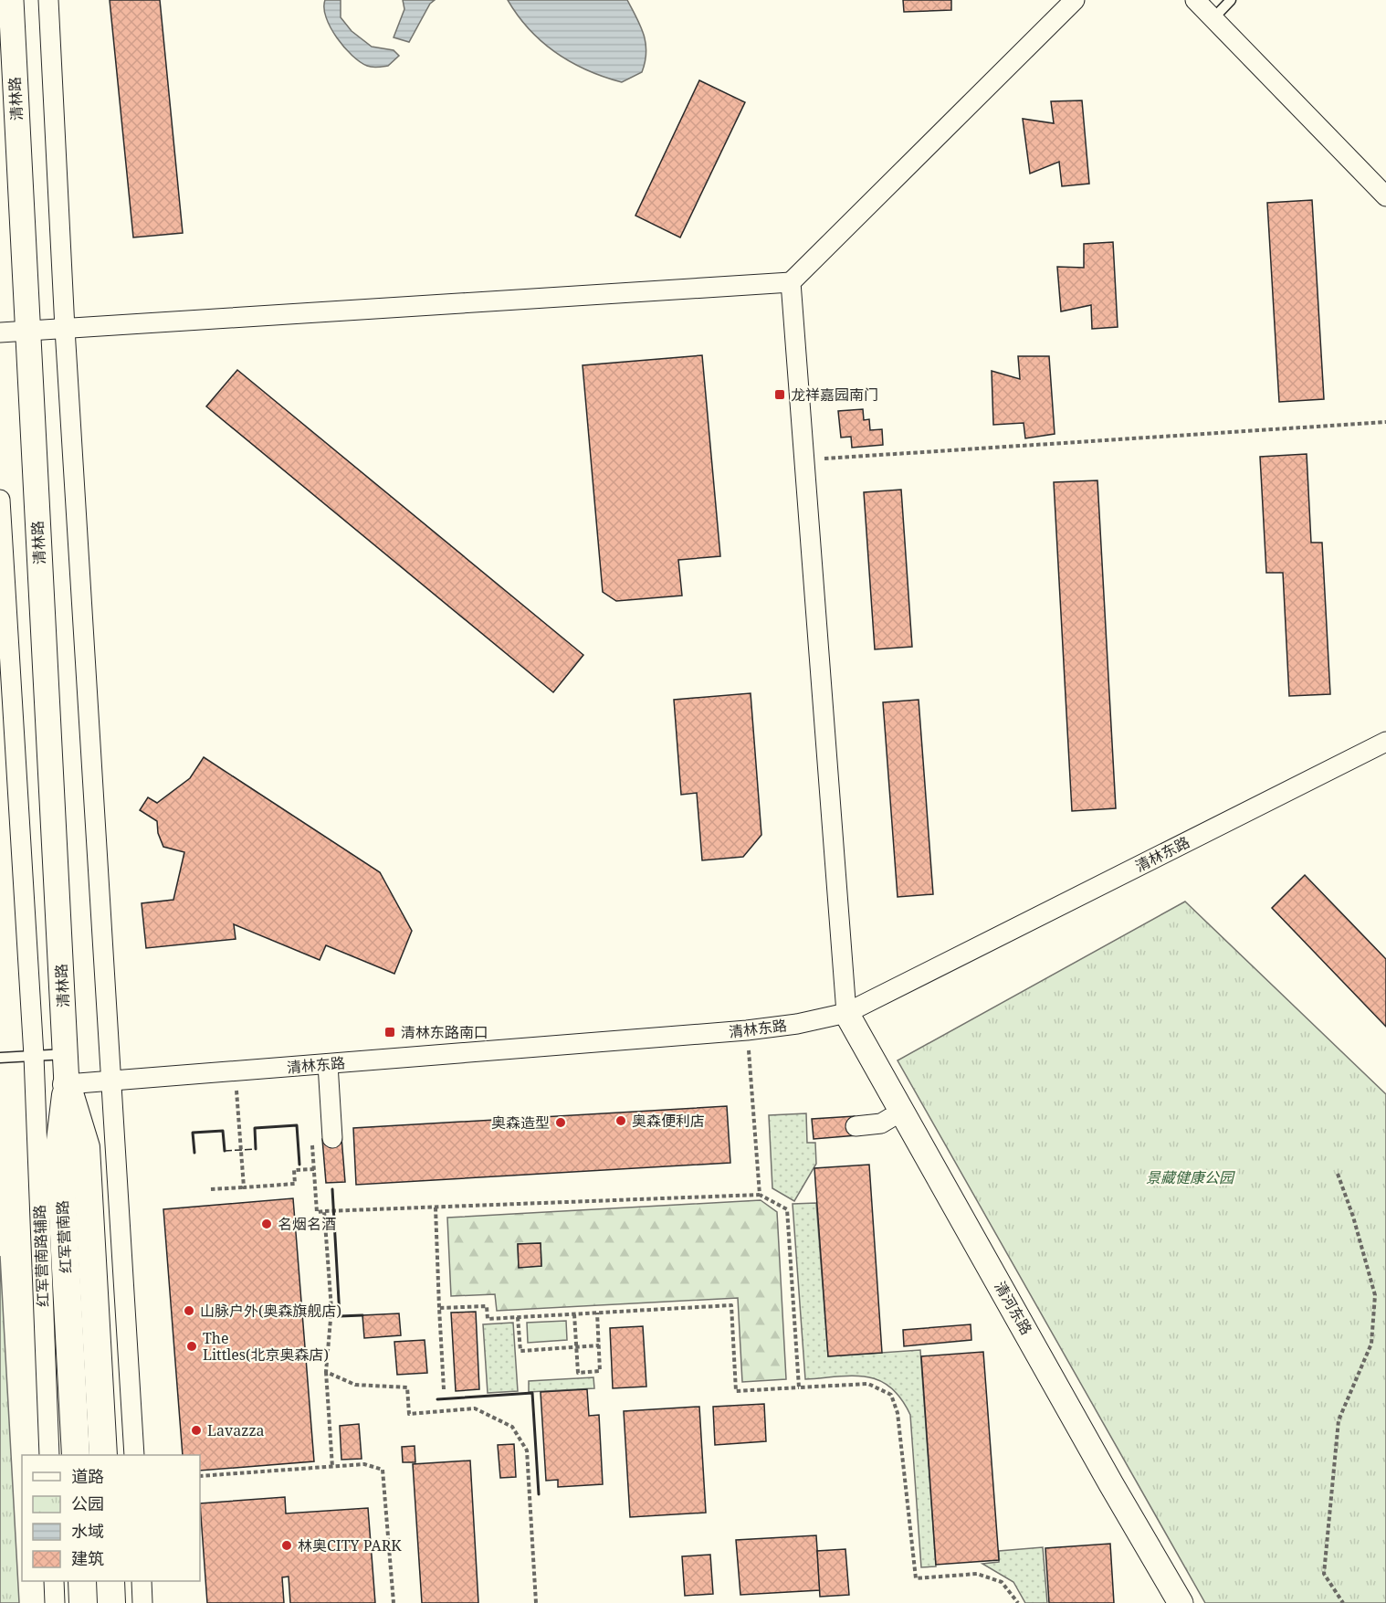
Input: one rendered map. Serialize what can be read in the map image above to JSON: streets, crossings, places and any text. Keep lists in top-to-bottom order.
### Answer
{
  "streets": {
    "main road": ["红军营南路"],
    "street": [
      "清林路",
      "清林东路",
      "红军营南路辅路",
      "清河东路"
    ]
  },
  "crossings": [
    ["清林路", "清林东路"],
    ["清林路", "红军营南路"],
    ["清林东路", "红军营南路"],
    ["清林东路", "清河东路"]
  ],
  "parks": ["景藏健康公园"],
  "places": {
    "transit": ["龙祥嘉园南门", "清林东路南口"],
    "other": [
      "奥森便利店",
      "奥森造型",
      "名烟名酒",
      "山脉户外(奥森旗舰店)",
      "The Littles(北京奥森店)",
      "Lavazza",
      "林奥CITY PARK"
    ]
  },
  "legend": [
    "道路",
    "公园",
    "水域",
    "建筑"
  ]
}
